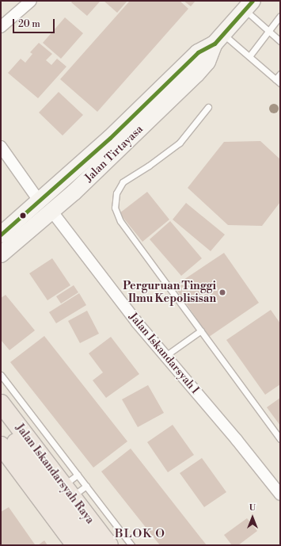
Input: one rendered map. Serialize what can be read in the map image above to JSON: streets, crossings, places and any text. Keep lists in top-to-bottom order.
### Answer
{
  "streets": {
    "main road": ["Jalan Tirtayasa", "Jalan Iskandarsyah Raya"],
    "street": ["Jalan Iskandarsyah I"]
  },
  "crossings": [
    ["Jalan Tirtayasa", "Jalan Iskandarsyah I"]
  ],
  "districts": ["BLOK O"],
  "places": ["Perguruan Tinggi Ilmu Kepolisisan"],
  "scale_bar": "20 m",
  "north": "top"
}
